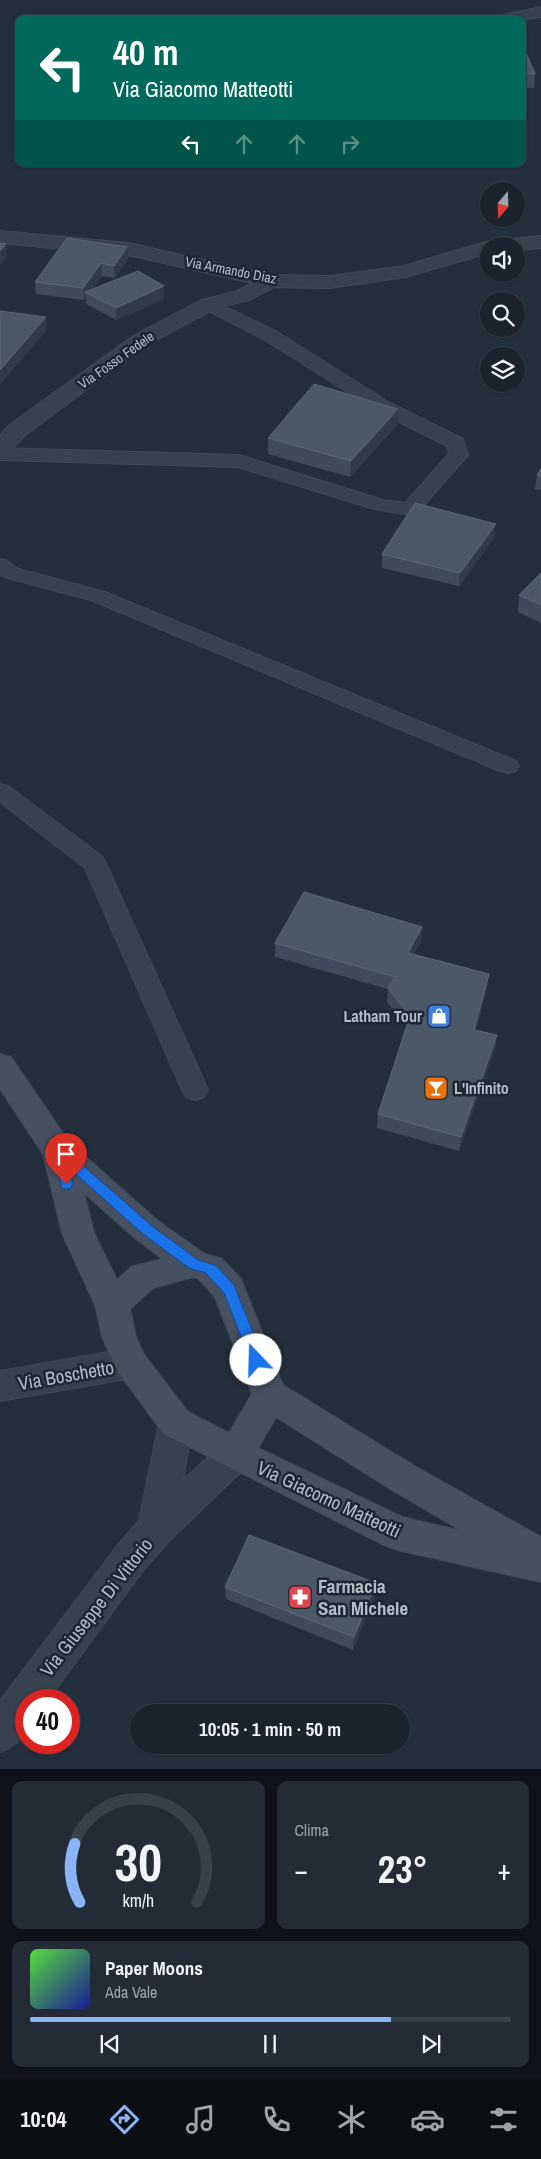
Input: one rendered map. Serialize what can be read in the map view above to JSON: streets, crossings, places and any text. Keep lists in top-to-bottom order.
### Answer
{
  "streets": {
    "street": [
      "Via Armando Diaz",
      "Via Fosso Fedele",
      "Via Boschetto",
      "Via Giacomo Matteotti",
      "Via Giuseppe Di Vittorio"
    ]
  },
  "crossings": [
    ["Via Armando Diaz", "Via Fosso Fedele"],
    ["Via Boschetto", "Via Giacomo Matteotti"],
    ["Via Giacomo Matteotti", "Via Giuseppe Di Vittorio"]
  ],
  "places": {
    "shop": ["Latham Tour"],
    "bar": ["L'Infinito"],
    "pharmacy": ["Farmacia San Michele"]
  },
  "north": "bottom",
  "page": {
    "turn": ["40 m", "Via Giacomo Matteotti"],
    "limit": "40",
    "trip": "10:05 · 1 min · 50 m",
    "tile": "Clima",
    "heat": ["−", "23°", "+"],
    "song": ["Paper Moons", "Ada Vale"],
    "tabs": "10:04",
    "gauge": ["30", "km/h"]
  }
}
